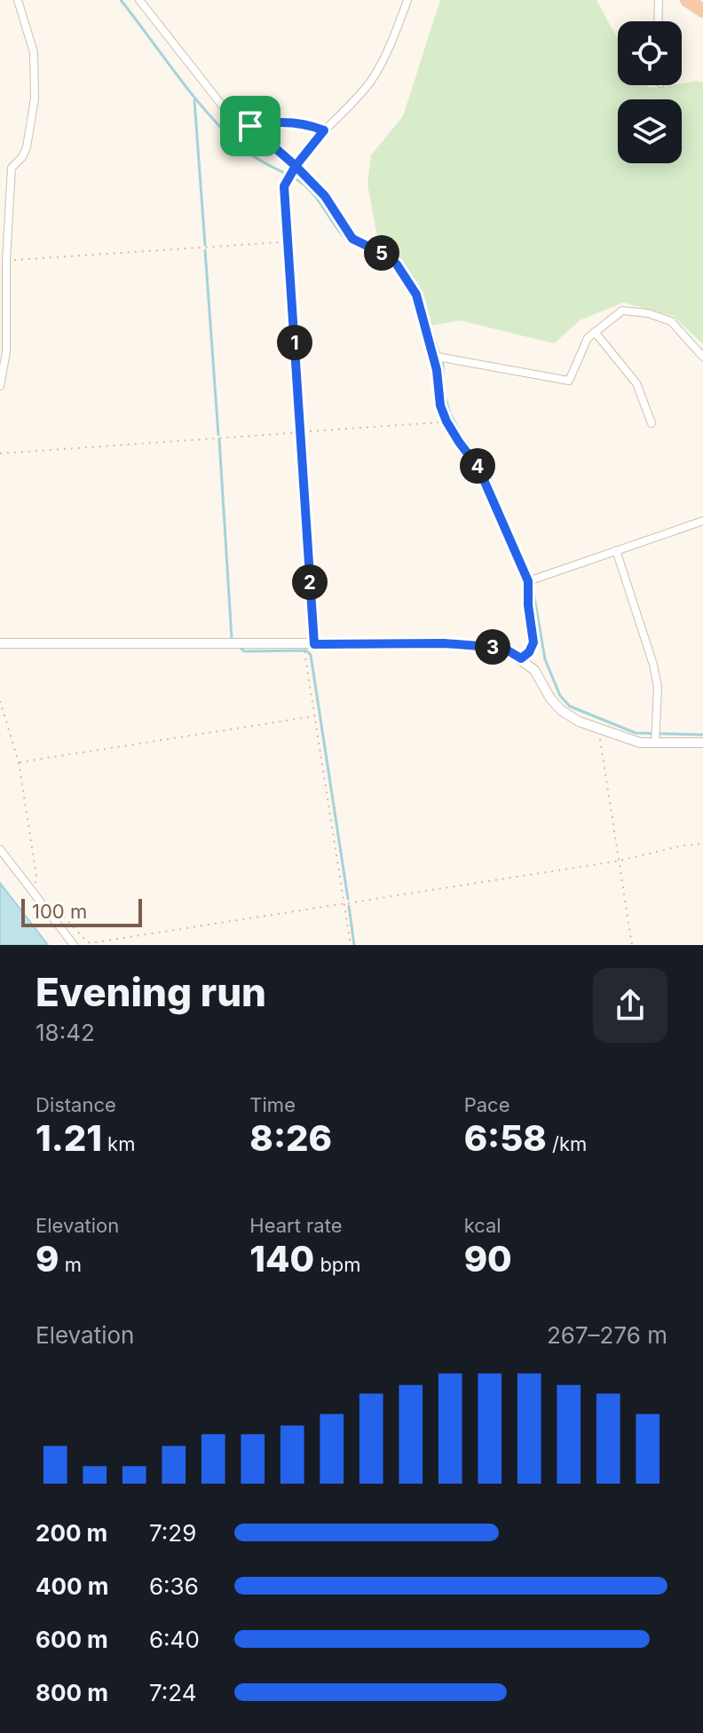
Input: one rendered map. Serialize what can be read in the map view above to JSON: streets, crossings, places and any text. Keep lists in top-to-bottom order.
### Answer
{
  "scale_bar": "100 m",
  "page": {
    "pins": [
      "5",
      "1",
      "4",
      "2",
      "3"
    ],
    "scale": "100 m",
    "heading": ["Evening run", "18:42"],
    "stats": [
      ["Distance", "1.21 km"],
      ["Time", "8:26"],
      ["Pace", "6:58 /km"],
      ["Elevation", "9 m"],
      ["Heart rate", "140 bpm"],
      ["kcal", "90"]
    ],
    "chart": ["Elevation", "267–276 m"],
    "list": [
      {
        "name": "200 m",
        "note": "7:29"
      },
      {
        "name": "400 m",
        "note": "6:36"
      },
      {
        "name": "600 m",
        "note": "6:40"
      },
      {
        "name": "800 m",
        "note": "7:24"
      }
    ]
  }
}
